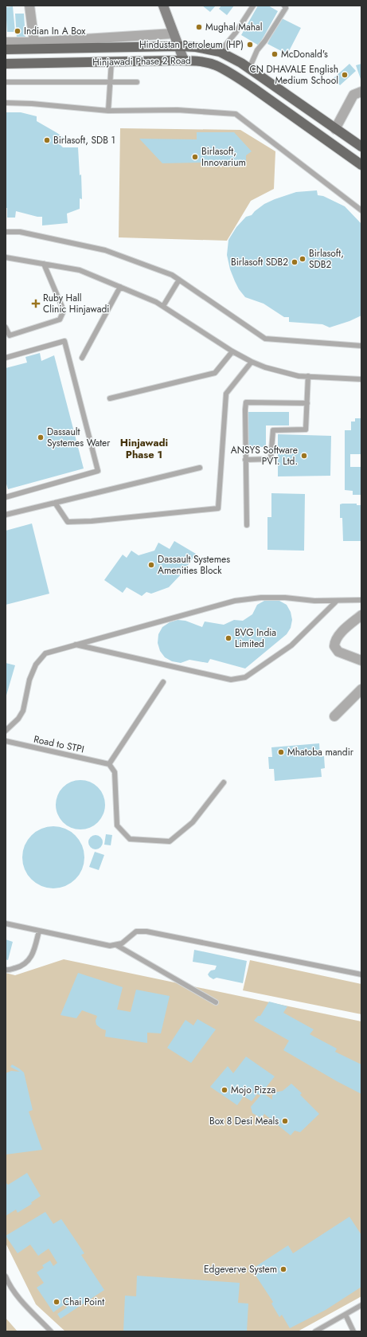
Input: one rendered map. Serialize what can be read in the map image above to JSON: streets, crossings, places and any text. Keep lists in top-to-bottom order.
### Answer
{
  "streets": {
    "main road": ["Hinjawadi Phase 2 Road"],
    "lane": ["Road to STPI"]
  },
  "districts": ["Hinjawadi Phase 1"],
  "places": {
    "other": [
      "Mughal Mahal",
      "Indian In A Box",
      "Hindustan Petroleum (HP)",
      "McDonald's",
      "CN DHAVALE English Medium School",
      "Birlasoft, SDB 1",
      "Birlasoft, Innovarium",
      "Birlasoft, SDB2",
      "Birlasoft SDB2",
      "Dassault Systemes Water",
      "ANSYS Software PVT. Ltd.",
      "Dassault Systemes Amenities Block",
      "BVG India Limited",
      "Mhatoba mandir",
      "Mojo Pizza",
      "Box 8 Desi Meals",
      "Edgeverve System",
      "Chai Point"
    ],
    "health": ["Ruby Hall Clinic Hinjawadi"]
  }
}
